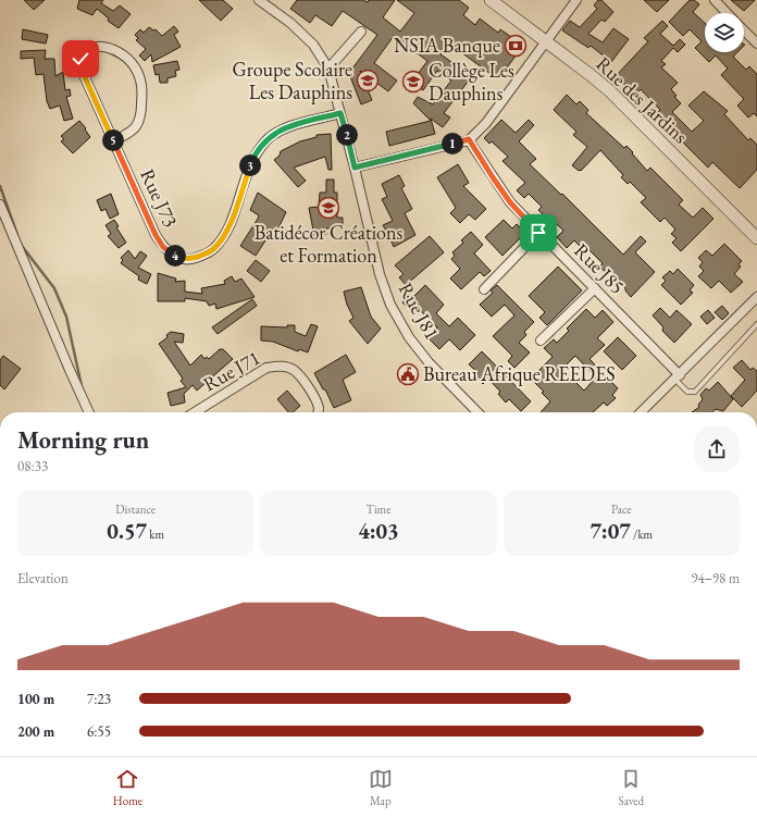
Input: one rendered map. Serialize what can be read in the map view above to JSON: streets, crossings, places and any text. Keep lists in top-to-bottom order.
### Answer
{
  "streets": {
    "main road": ["Rue des Jardins"],
    "street": [
      "Rue J73",
      "Rue J85",
      "Rue J81",
      "Rue J71"
    ]
  },
  "crossings": [
    ["Rue J73", "Rue J81"]
  ],
  "places": {
    "bank": ["NSIA Banque"],
    "school or university": ["Groupe Scolaire Les Dauphins", "Collège Les Dauphins", "Batidécor Créations et Formation"],
    "public building": ["Bureau Afrique REEDES"]
  },
  "page": {
    "pins": [
      "2",
      "5",
      "1",
      "3",
      "4"
    ],
    "heading": ["Morning run", "08:33"],
    "stats": [
      ["Distance", "0.57 km"],
      ["Time", "4:03"],
      ["Pace", "7:07 /km"]
    ],
    "chart": ["Elevation", "94–98 m"],
    "list": [
      {
        "name": "100 m",
        "note": "7:23"
      },
      {
        "name": "200 m",
        "note": "6:55"
      }
    ],
    "tabs": ["Home", "Map", "Saved"]
  }
}
